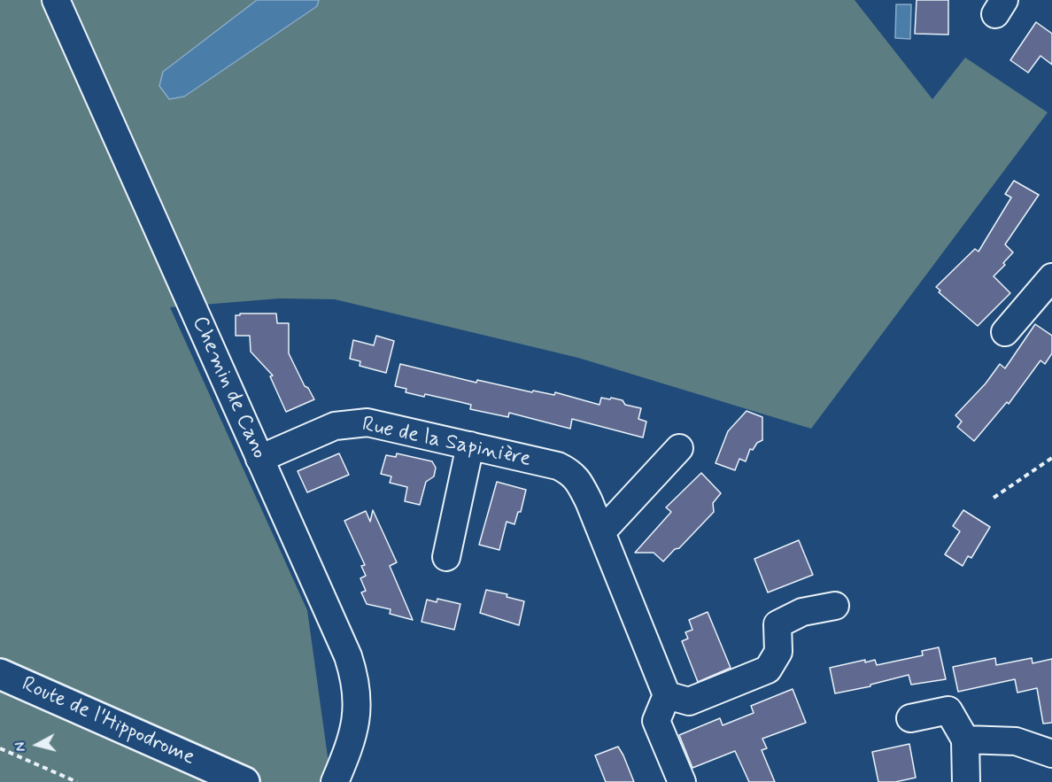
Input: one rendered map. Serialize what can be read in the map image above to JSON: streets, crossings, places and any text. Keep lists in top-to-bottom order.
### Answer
{
  "streets": {
    "main road": ["Route de l'Hippodrome"],
    "street": ["Chemin de Cano", "Rue de la Sapinière"]
  },
  "crossings": [
    ["Chemin de Cano", "Rue de la Sapinière"]
  ],
  "north": "left"
}
